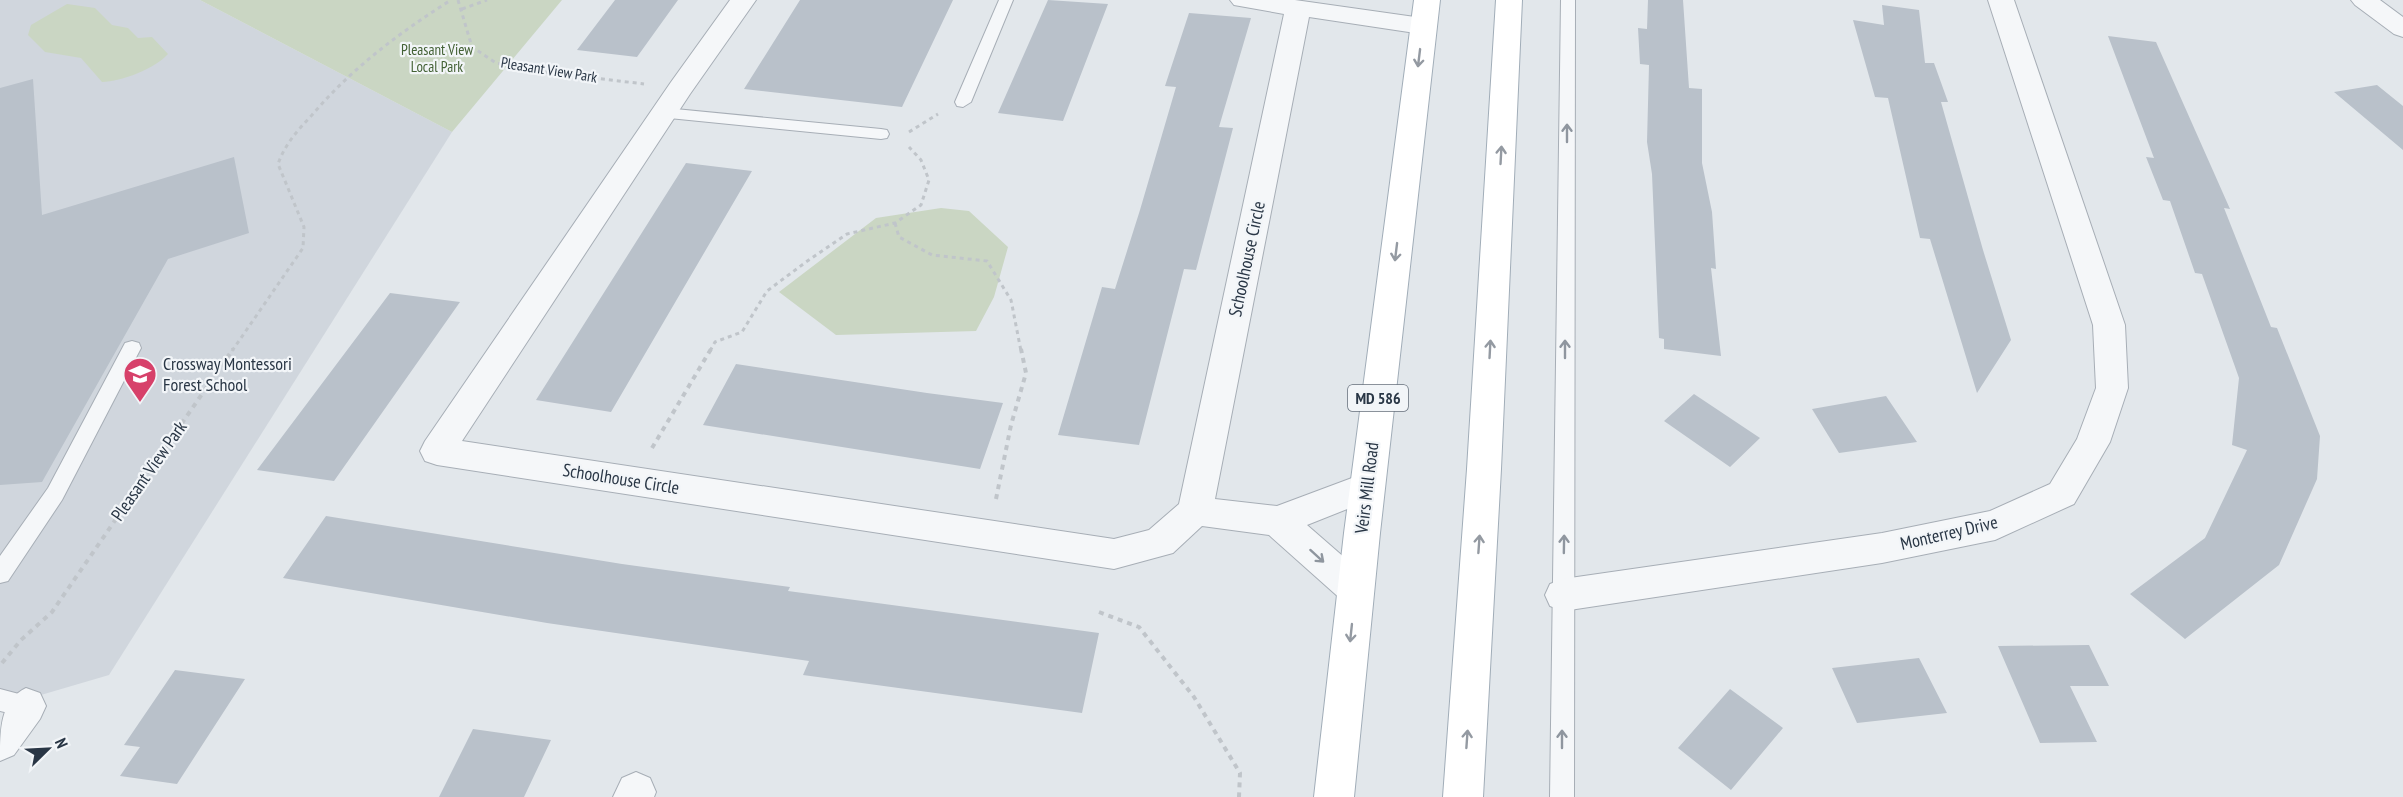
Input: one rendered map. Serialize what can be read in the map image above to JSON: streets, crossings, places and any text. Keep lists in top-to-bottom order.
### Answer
{
  "streets": {
    "main road": ["MD 586", "Veirs Mill Road"],
    "street": ["Schoolhouse Circle", "Monterrey Drive"],
    "path": ["Pleasant View Park"]
  },
  "crossings": [
    ["Pleasant View Park", "Schoolhouse Circle"]
  ],
  "parks": ["Pleasant View Local Park"],
  "places": {
    "school or university": ["Crossway Montessori Forest School"]
  },
  "north": "top right"
}
